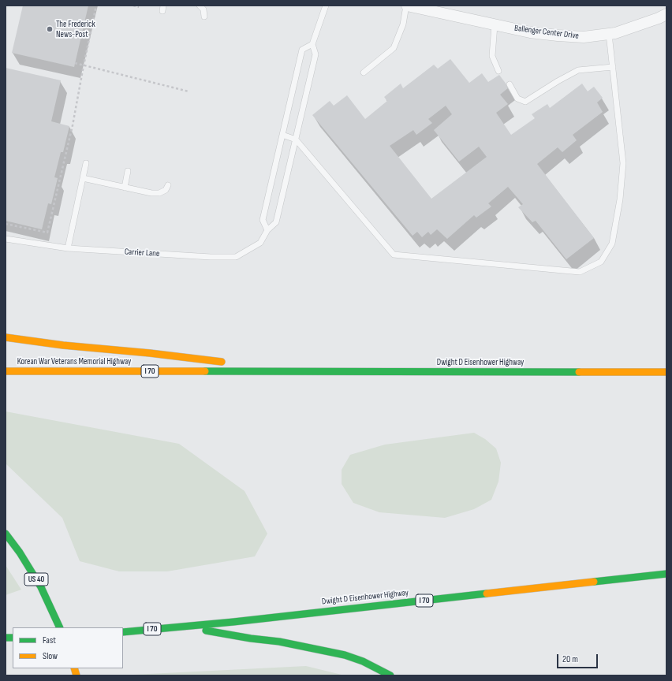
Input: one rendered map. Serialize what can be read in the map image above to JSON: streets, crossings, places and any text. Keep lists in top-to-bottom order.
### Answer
{
  "streets": {
    "highway": [
      "Korean War Veterans Memorial Highway",
      "Dwight D Eisenhower Highway",
      "I 70",
      "US 40"
    ],
    "street": ["Ballenger Center Drive"],
    "lane": ["Carrier Lane"]
  },
  "crossings": [
    ["Korean War Veterans Memorial Highway", "Dwight D Eisenhower Highway"]
  ],
  "places": ["The Frederick News-Post"],
  "legend": ["Fast", "Slow"],
  "scale_bar": "20 m"
}
